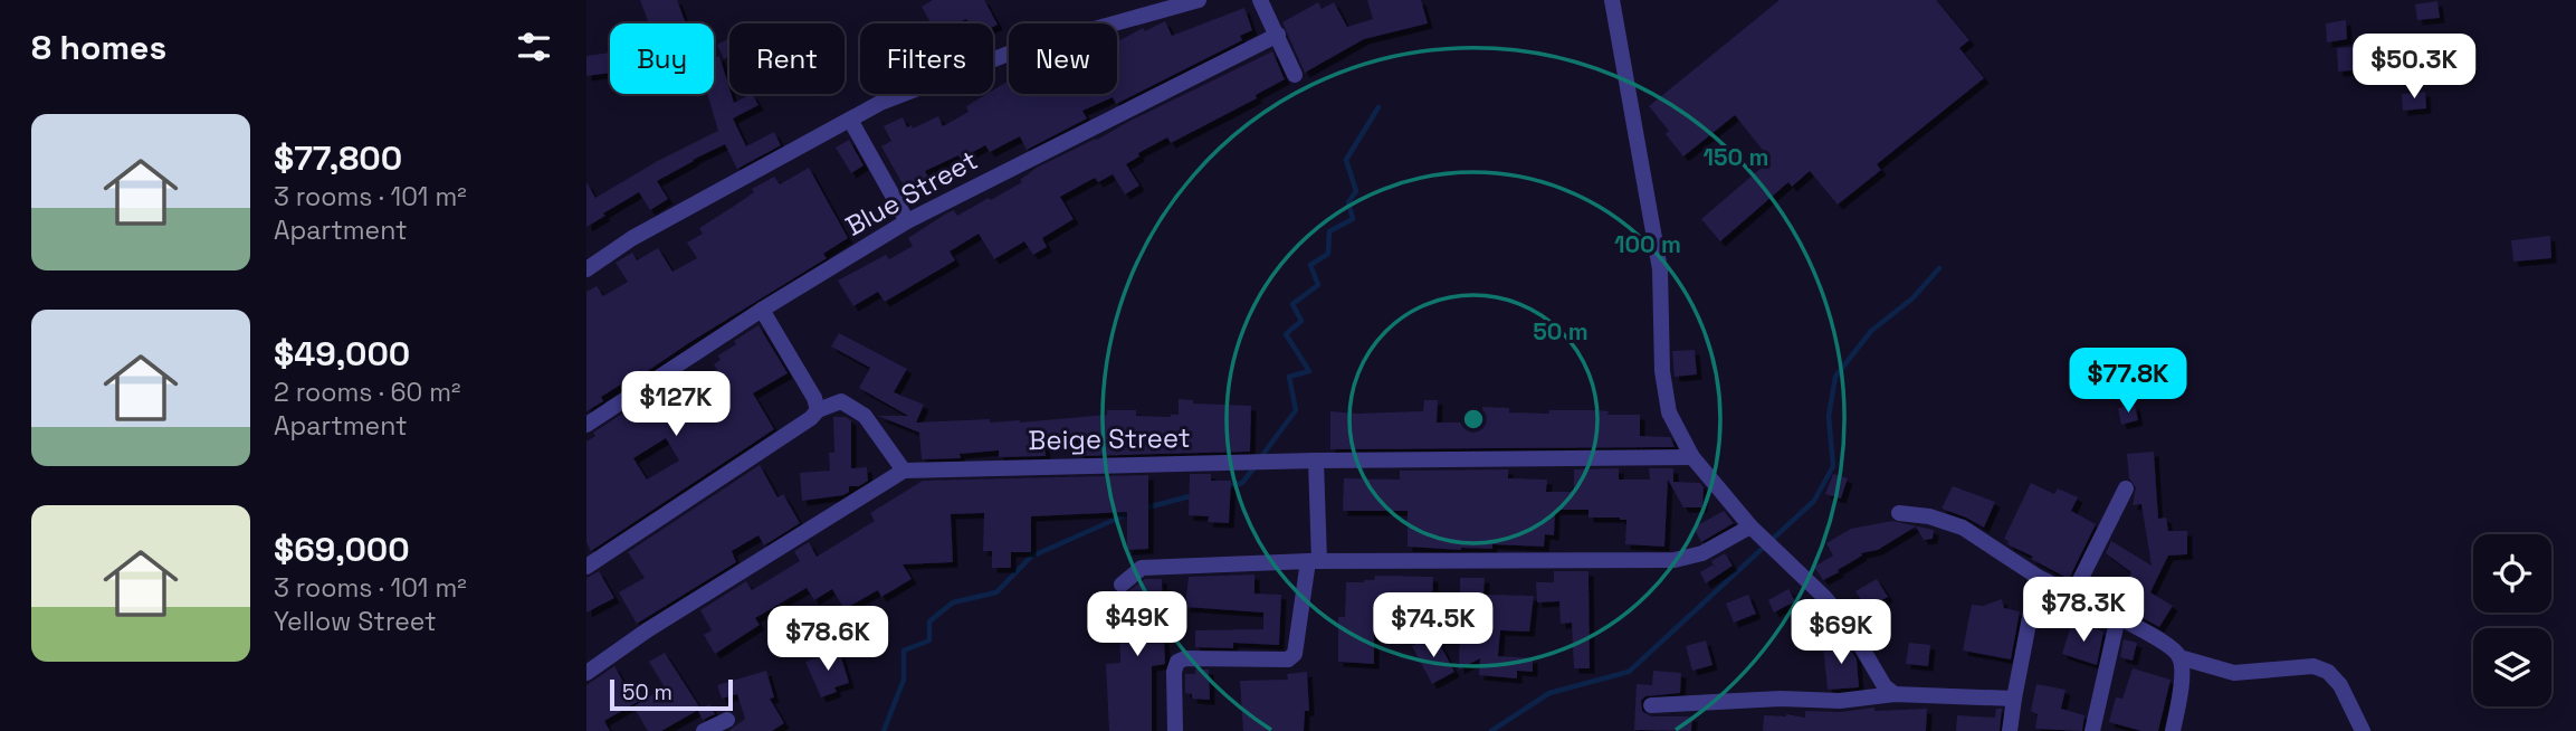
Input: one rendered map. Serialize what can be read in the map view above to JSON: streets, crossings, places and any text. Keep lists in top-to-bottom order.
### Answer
{
  "streets": {
    "street": ["Blue Street", "Beige Street"]
  },
  "scale_bar": "50 m",
  "page": {
    "heading": "8 homes",
    "chip": [
      "Buy",
      "Rent",
      "Filters",
      "New"
    ],
    "price": [
      "$50.3K",
      "$77.8K",
      "$127K",
      "$78.3K",
      "$49K",
      "$74.5K",
      "$69K",
      "$78.6K"
    ],
    "list": [
      {
        "name": "$77,800",
        "note": "3 rooms · 101 m² · Apartment"
      },
      {
        "name": "$49,000",
        "note": "2 rooms · 60 m² · Apartment"
      },
      {
        "name": "$69,000",
        "note": "3 rooms · 101 m² · Yellow Street"
      }
    ],
    "scale": "50 m"
  },
  "rings": ["150 m", "100 m", "50 m"]
}
